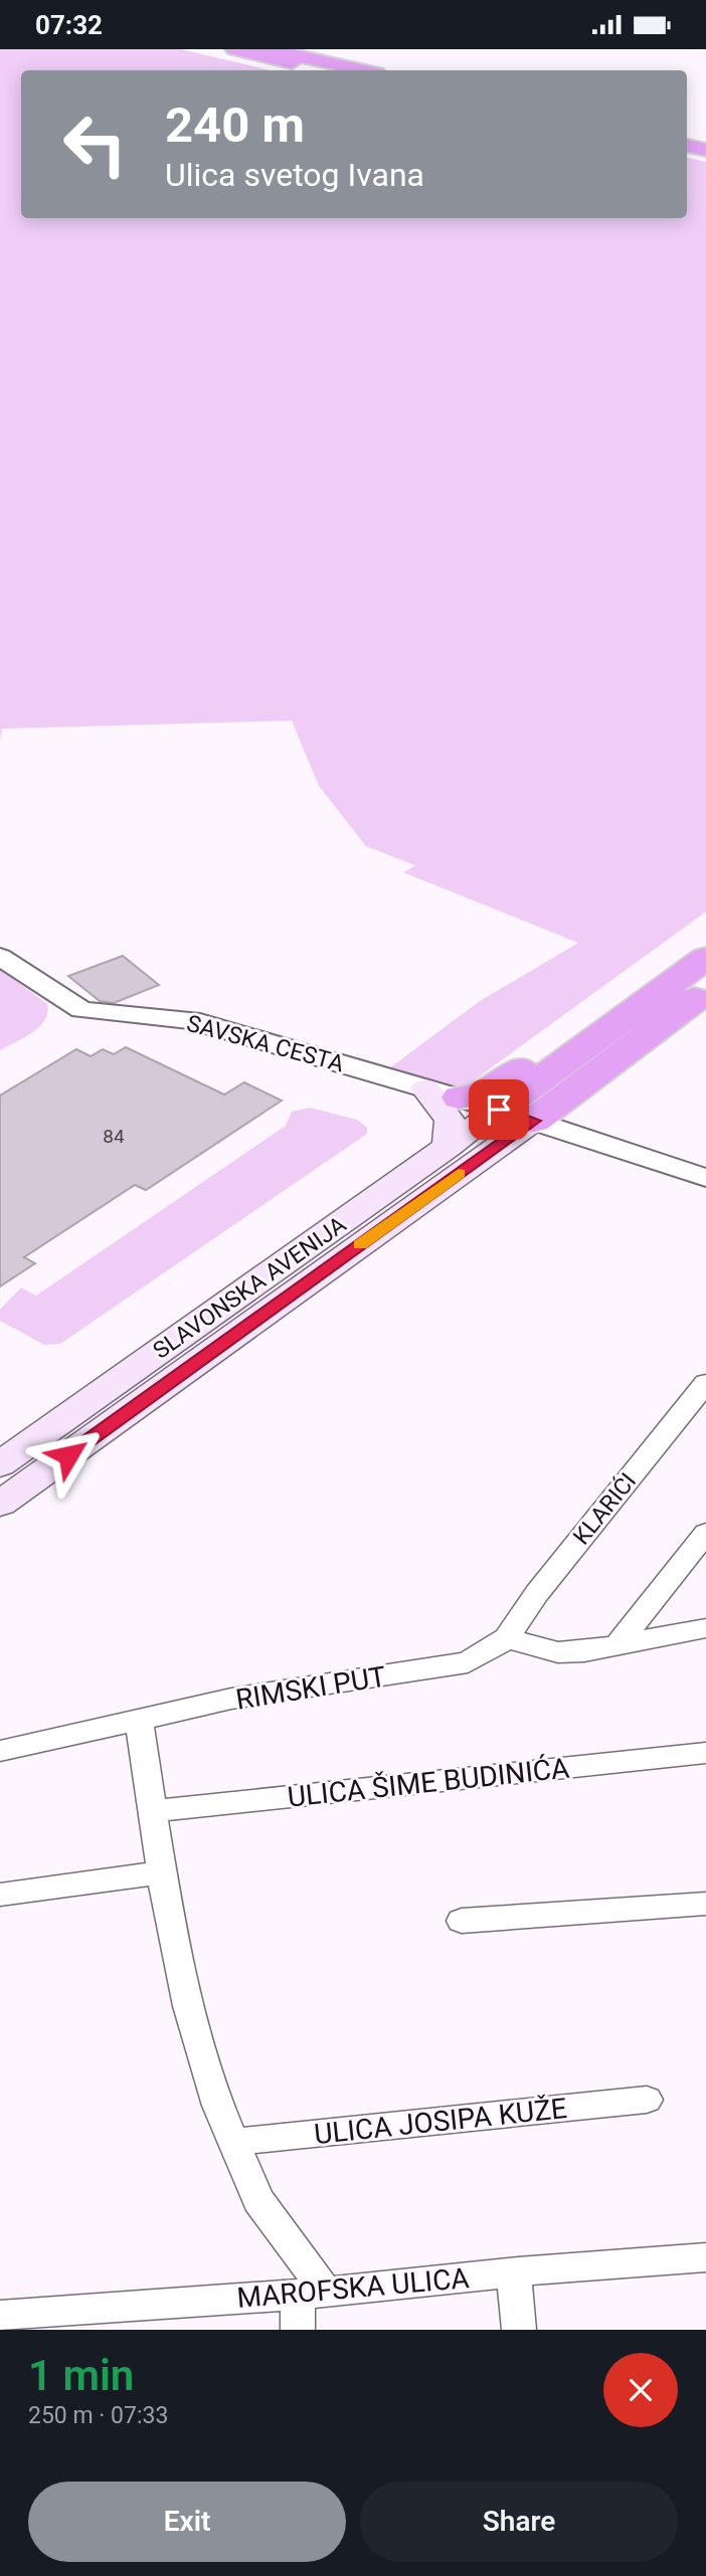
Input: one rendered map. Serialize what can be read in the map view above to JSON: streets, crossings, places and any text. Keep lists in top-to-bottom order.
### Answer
{
  "streets": {
    "main road": ["SLAVONSKA AVENIJA"],
    "street": [
      "SAVSKA CESTA",
      "KLARIĆI",
      "RIMSKI PUT",
      "ULICA ŠIME BUDINIĆA",
      "ULICA JOSIPA KUŽE",
      "MAROFSKA ULICA"
    ]
  },
  "crossings": [
    ["SAVSKA CESTA", "SLAVONSKA AVENIJA"],
    ["KLARIĆI", "RIMSKI PUT"]
  ],
  "house_numbers": ["84"],
  "page": {
    "status": "07:32",
    "turn": ["240 m", "Ulica svetog Ivana"],
    "heading": ["1 min", "250 m · 07:33"],
    "buttons": ["Exit", "Share"]
  }
}
